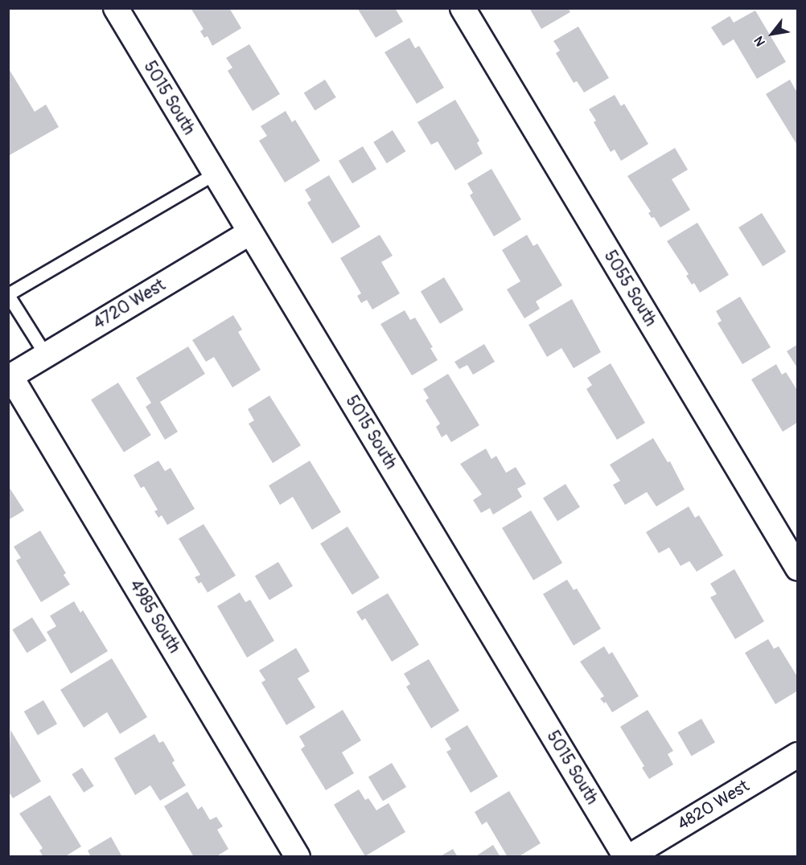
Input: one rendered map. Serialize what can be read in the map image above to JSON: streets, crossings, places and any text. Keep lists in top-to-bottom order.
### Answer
{
  "streets": {
    "street": [
      "5015 South",
      "5055 South",
      "4720 West",
      "4985 South",
      "4820 West"
    ]
  },
  "crossings": [
    ["5015 South", "4720 West"],
    ["5015 South", "4820 West"],
    ["4720 West", "4985 South"]
  ],
  "north": "bottom left"
}
